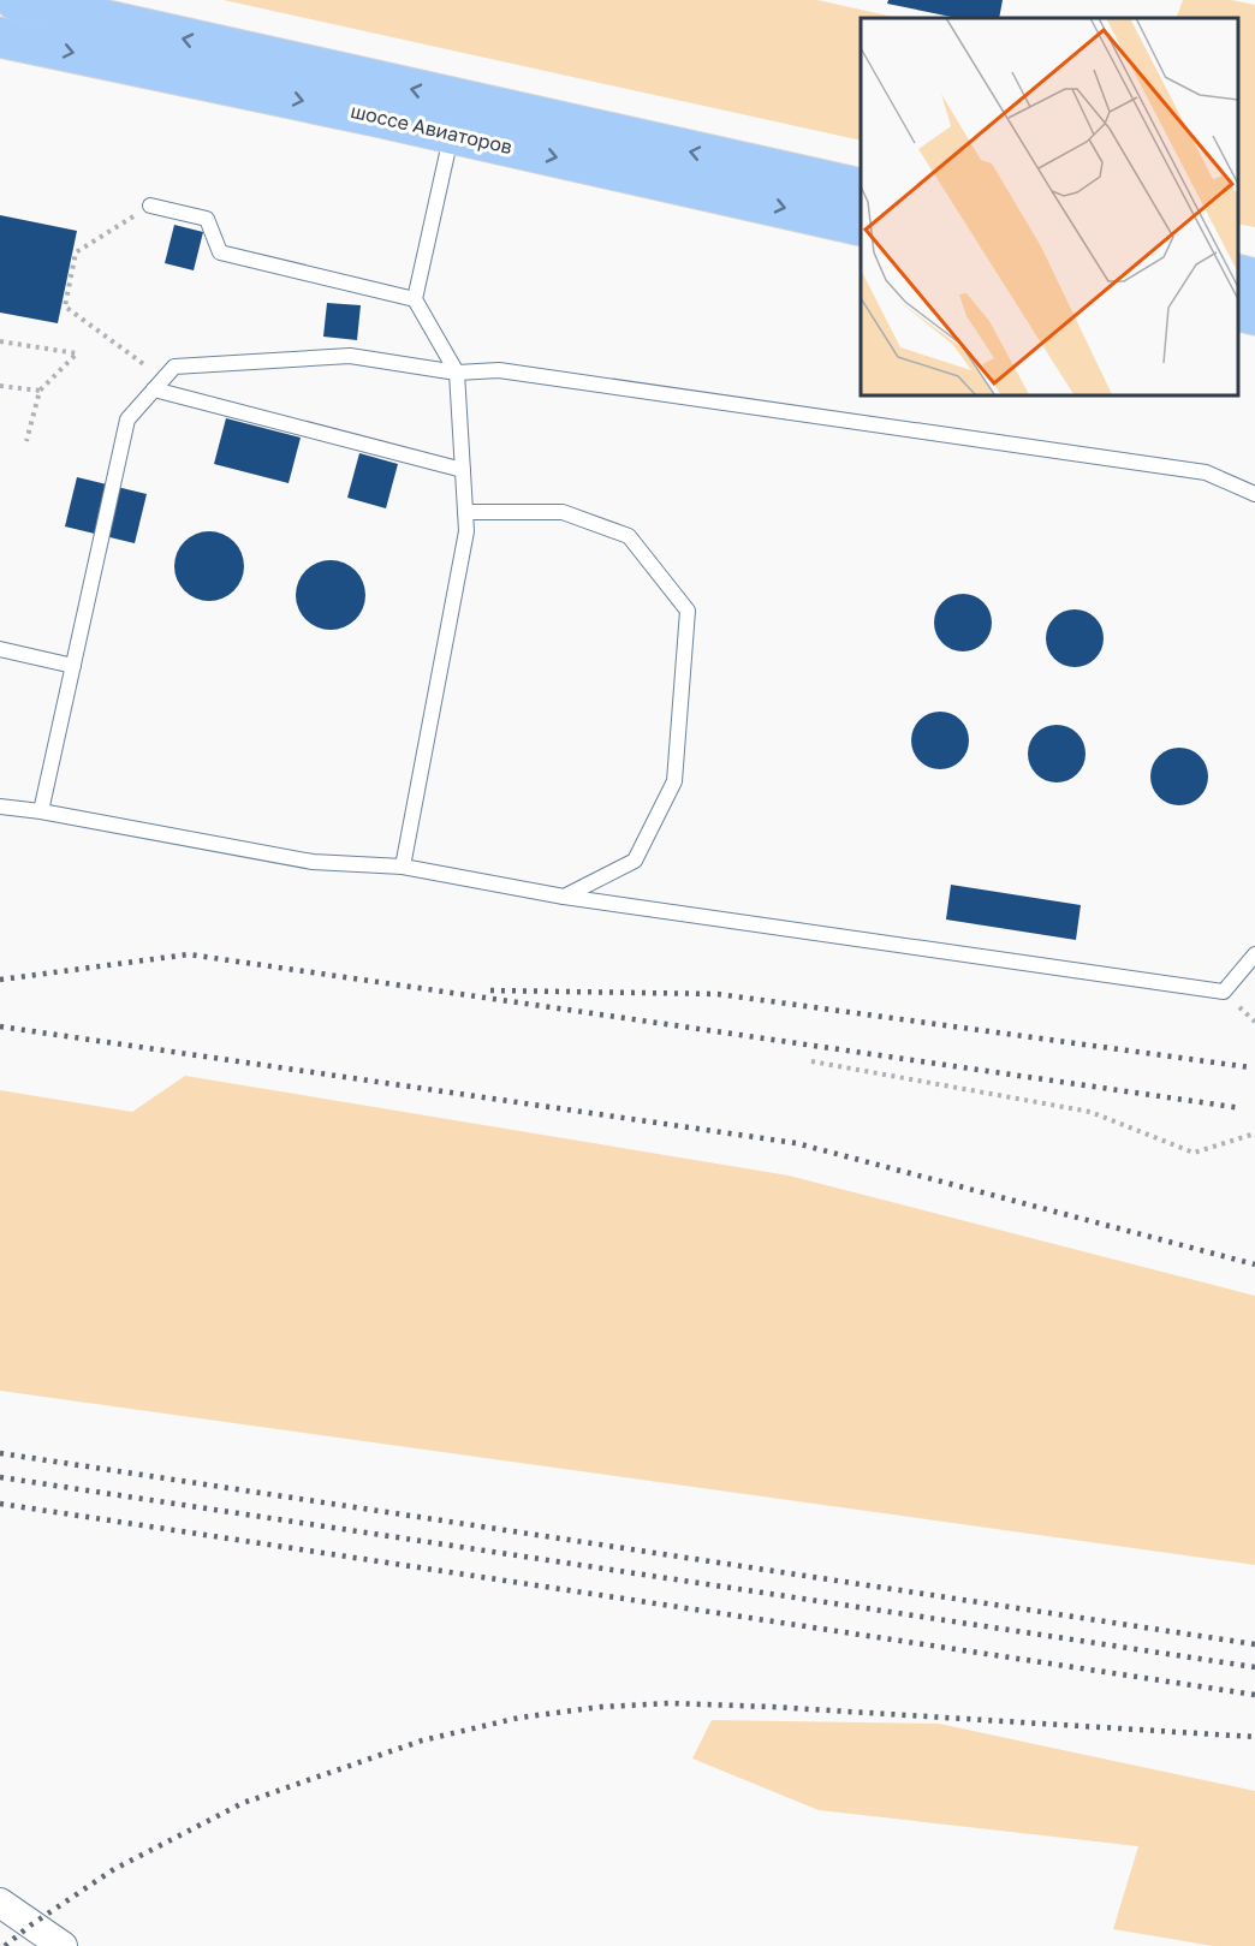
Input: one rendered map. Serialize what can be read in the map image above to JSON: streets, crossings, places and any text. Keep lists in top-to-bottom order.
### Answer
{
  "streets": {
    "main road": ["шоссе Авиаторов"]
  }
}
